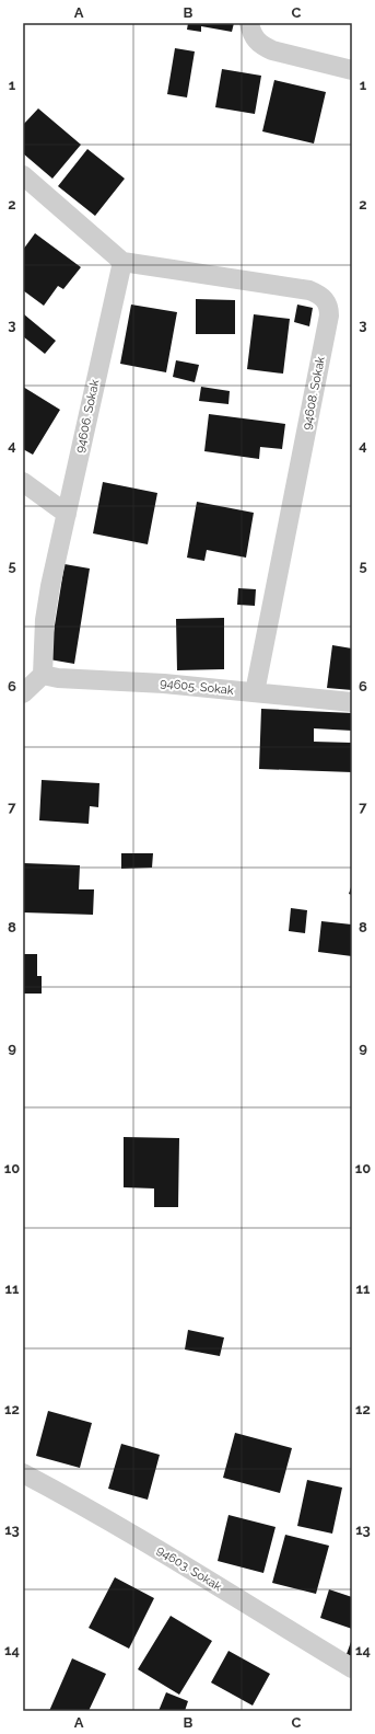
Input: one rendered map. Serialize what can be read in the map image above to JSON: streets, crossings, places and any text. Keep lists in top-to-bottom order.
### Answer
{
  "streets": {
    "street": [
      "94608. Sokak",
      "94606. Sokak",
      "94605. Sokak",
      "94603. Sokak"
    ]
  },
  "crossings": [
    ["94608. Sokak", "94606. Sokak"],
    ["94608. Sokak", "94605. Sokak"],
    ["94606. Sokak", "94605. Sokak"]
  ],
  "grid": {
    "columns": ["A", "B", "C"],
    "rows": [
      "1",
      "2",
      "3",
      "4",
      "5",
      "6",
      "7",
      "8",
      "9",
      "10",
      "11",
      "12",
      "13",
      "14"
    ]
  }
}
